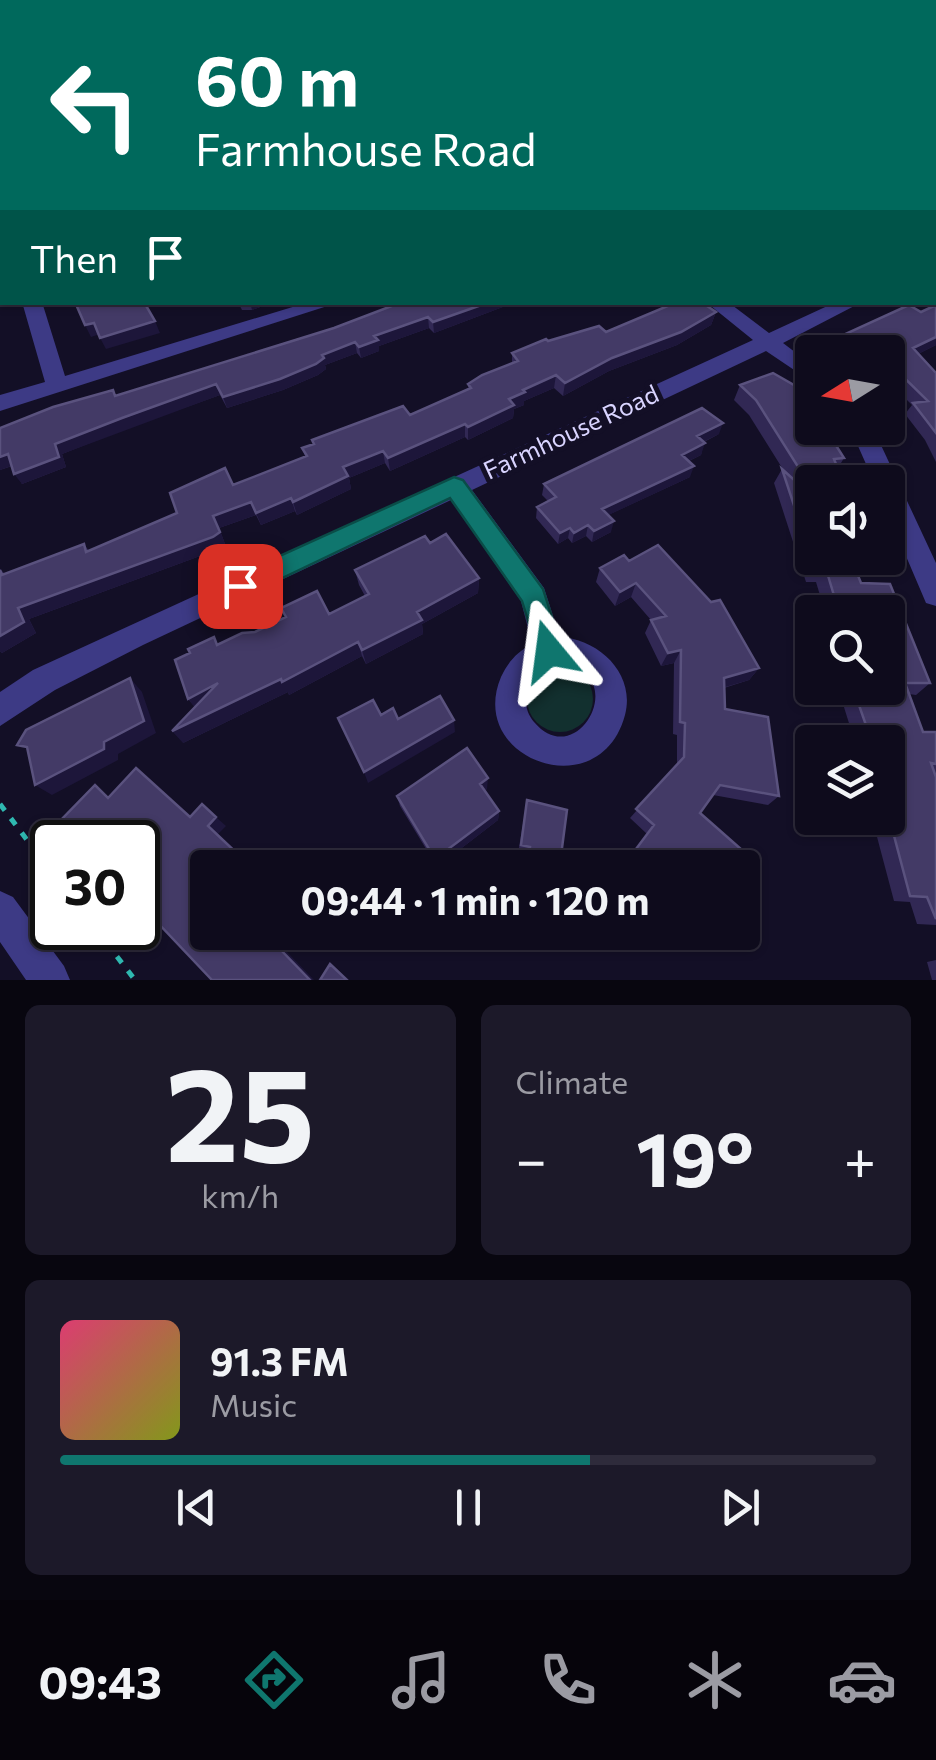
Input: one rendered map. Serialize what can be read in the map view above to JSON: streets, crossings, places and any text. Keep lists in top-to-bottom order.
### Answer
{
  "streets": {
    "street": ["Farmhouse Road"]
  },
  "north": "left",
  "page": {
    "turn": ["60 m", "Farmhouse Road"],
    "then": "Then",
    "limit": "30",
    "trip": "09:44 · 1 min · 120 m",
    "tile": [
      ["25", "km/h"],
      "Climate"
    ],
    "heat": ["−", "19°", "+"],
    "song": ["91.3 FM", "Music"],
    "tabs": "09:43"
  }
}
